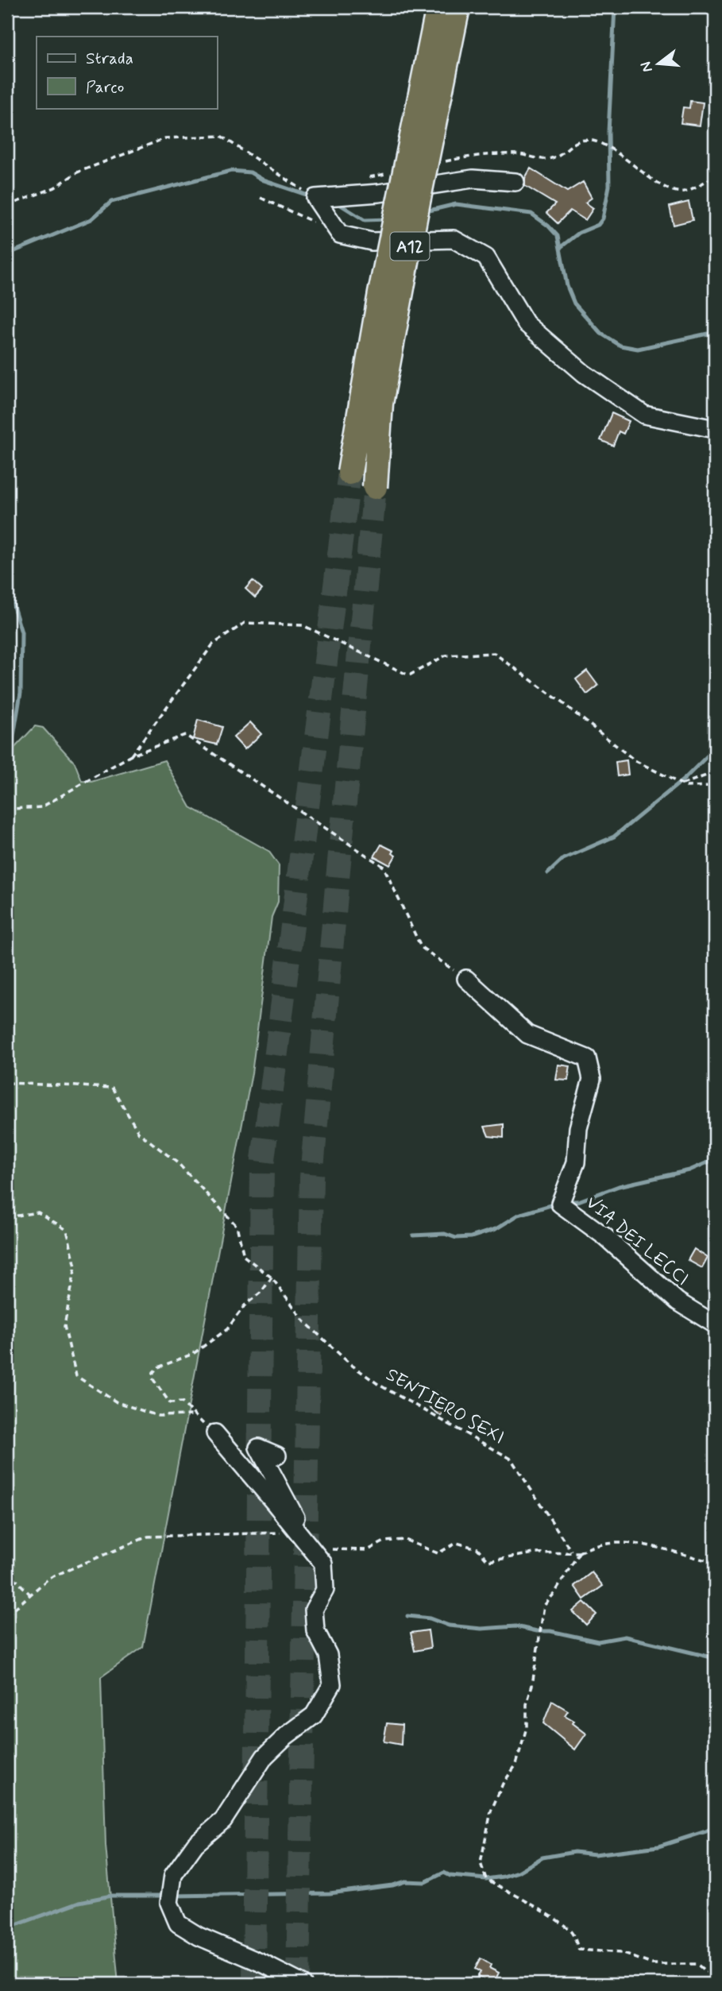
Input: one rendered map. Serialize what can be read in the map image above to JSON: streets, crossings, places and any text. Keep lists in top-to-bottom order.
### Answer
{
  "streets": {
    "highway": ["A12"],
    "street": ["VIA DEI LECCI"],
    "path": ["SENTIERO SEXI"]
  },
  "legend": ["Strada", "Parco"],
  "north": "left"
}
